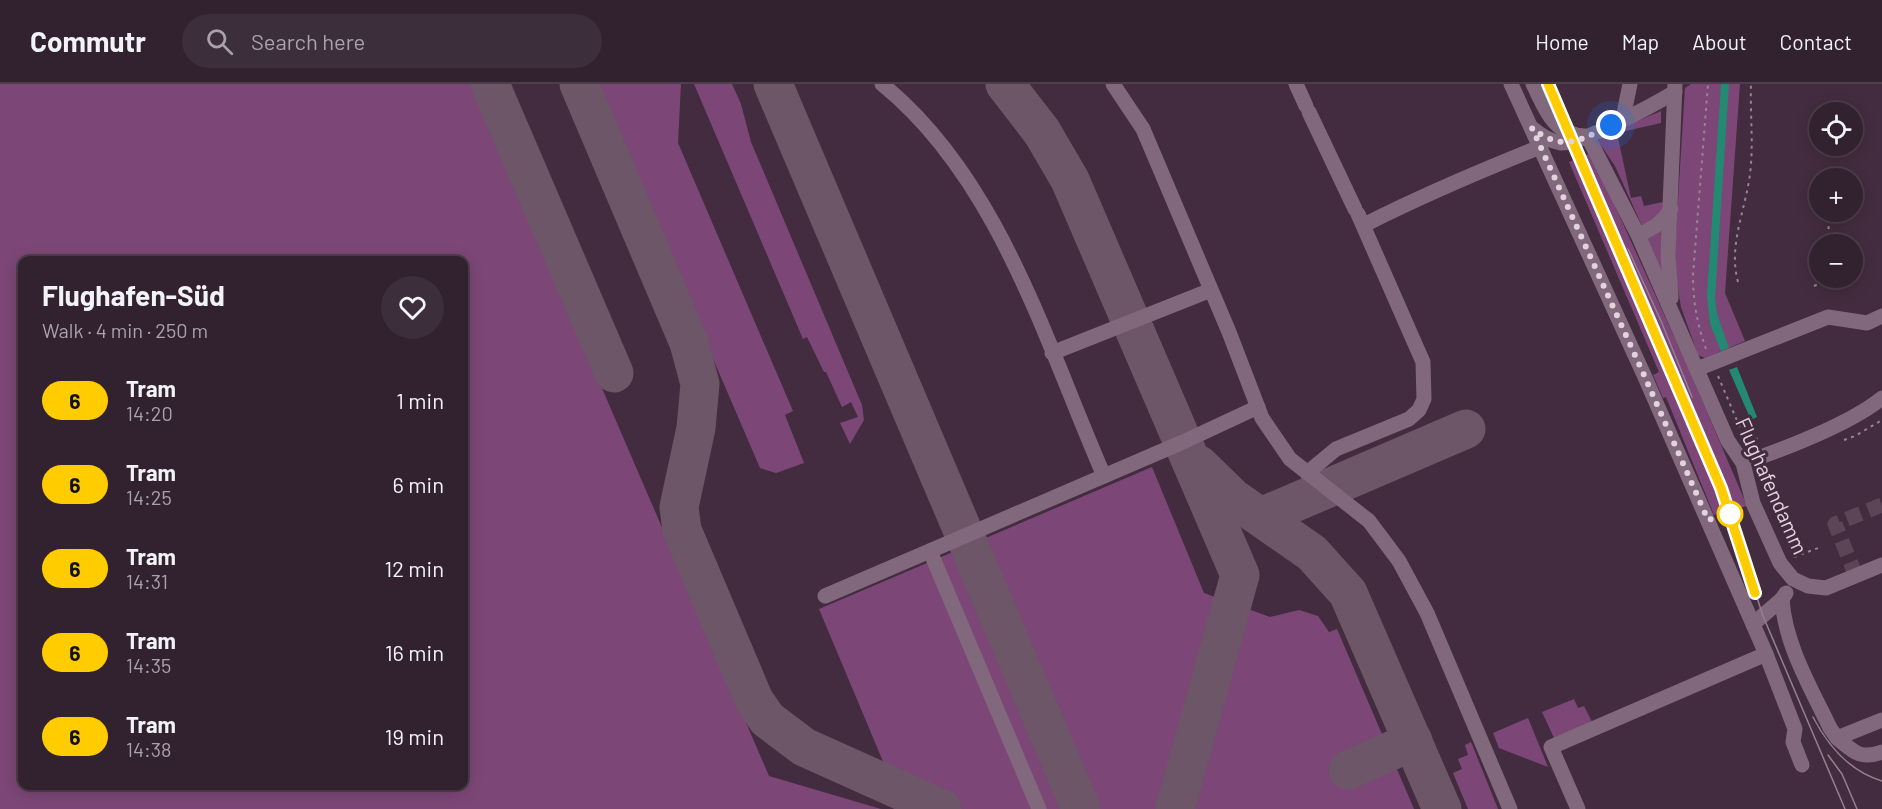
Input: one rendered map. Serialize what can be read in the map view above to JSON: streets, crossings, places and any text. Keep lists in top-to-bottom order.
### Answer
{
  "streets": {
    "street": ["Flughafendamm"]
  },
  "lines": ["tram line 6"],
  "page": {
    "header": "Commutr",
    "search": "Search here",
    "nav": [
      "Home",
      "Map",
      "About",
      "Contact"
    ],
    "map_buttons": ["+", "−"],
    "heading": ["Flughafen-Süd", "Walk · 4 min · 250 m"],
    "list": [
      {
        "mark": "6",
        "name": "Tram",
        "note": "14:20",
        "value": "1 min"
      },
      {
        "mark": "6",
        "name": "Tram",
        "note": "14:25",
        "value": "6 min"
      },
      {
        "mark": "6",
        "name": "Tram",
        "note": "14:31",
        "value": "12 min"
      },
      {
        "mark": "6",
        "name": "Tram",
        "note": "14:35",
        "value": "16 min"
      },
      {
        "mark": "6",
        "name": "Tram",
        "note": "14:38",
        "value": "19 min"
      }
    ]
  }
}
